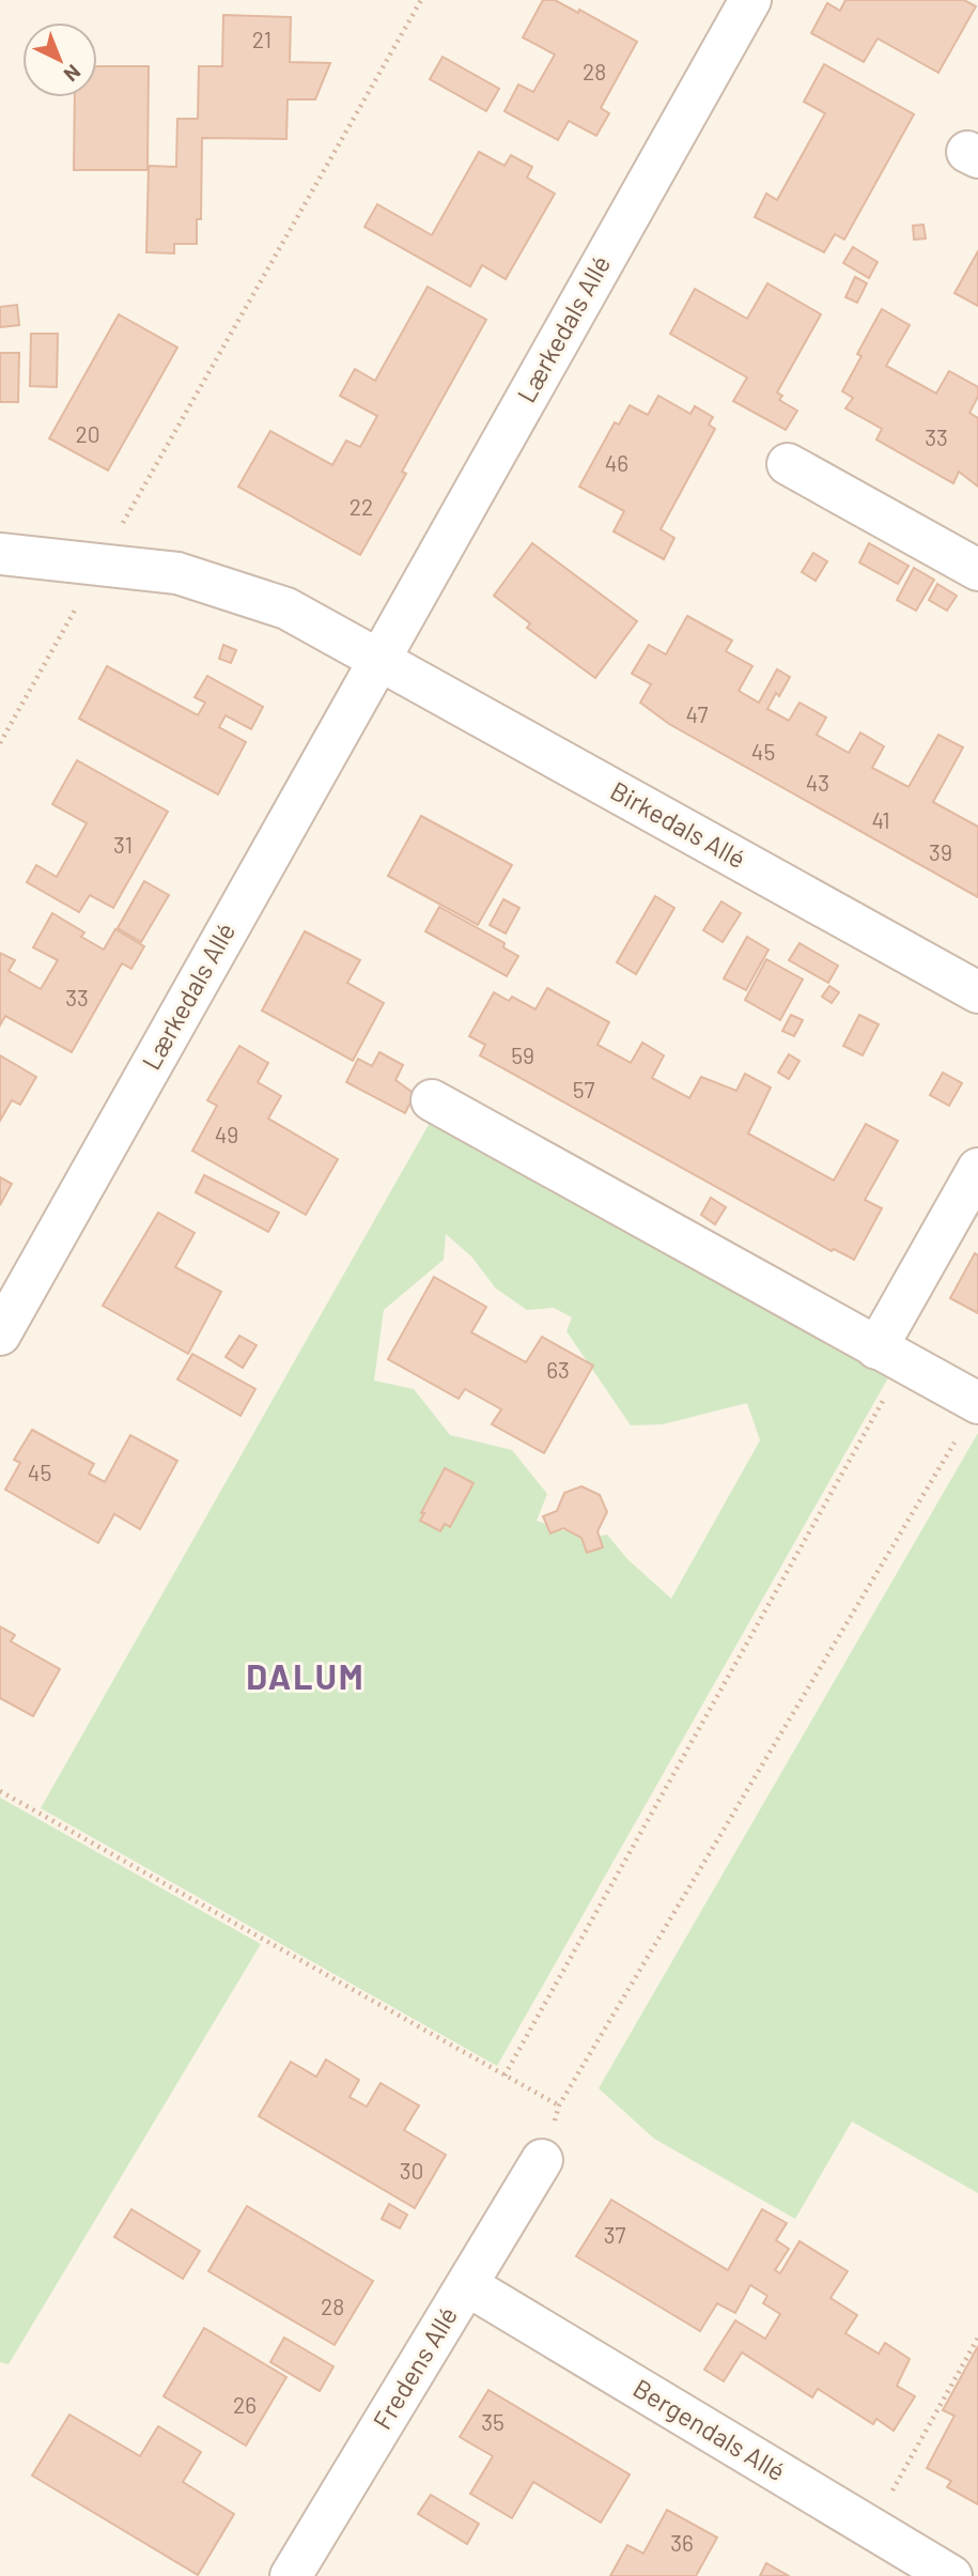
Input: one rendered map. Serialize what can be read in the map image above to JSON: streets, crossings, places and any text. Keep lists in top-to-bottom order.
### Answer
{
  "streets": {
    "street": [
      "Lærkedals Allé",
      "Birkedals Allé",
      "Fredens Allé",
      "Bergendals Allé"
    ]
  },
  "crossings": [
    ["Lærkedals Allé", "Birkedals Allé"],
    ["Fredens Allé", "Bergendals Allé"]
  ],
  "districts": ["DALUM"],
  "house_numbers": [
    "21",
    "28",
    "20",
    "33",
    "46",
    "22",
    "47",
    "45",
    "43",
    "41",
    "31",
    "39",
    "33",
    "59",
    "57",
    "49",
    "63",
    "45",
    "30",
    "37",
    "28",
    "26",
    "35",
    "36"
  ],
  "north": "bottom right"
}
